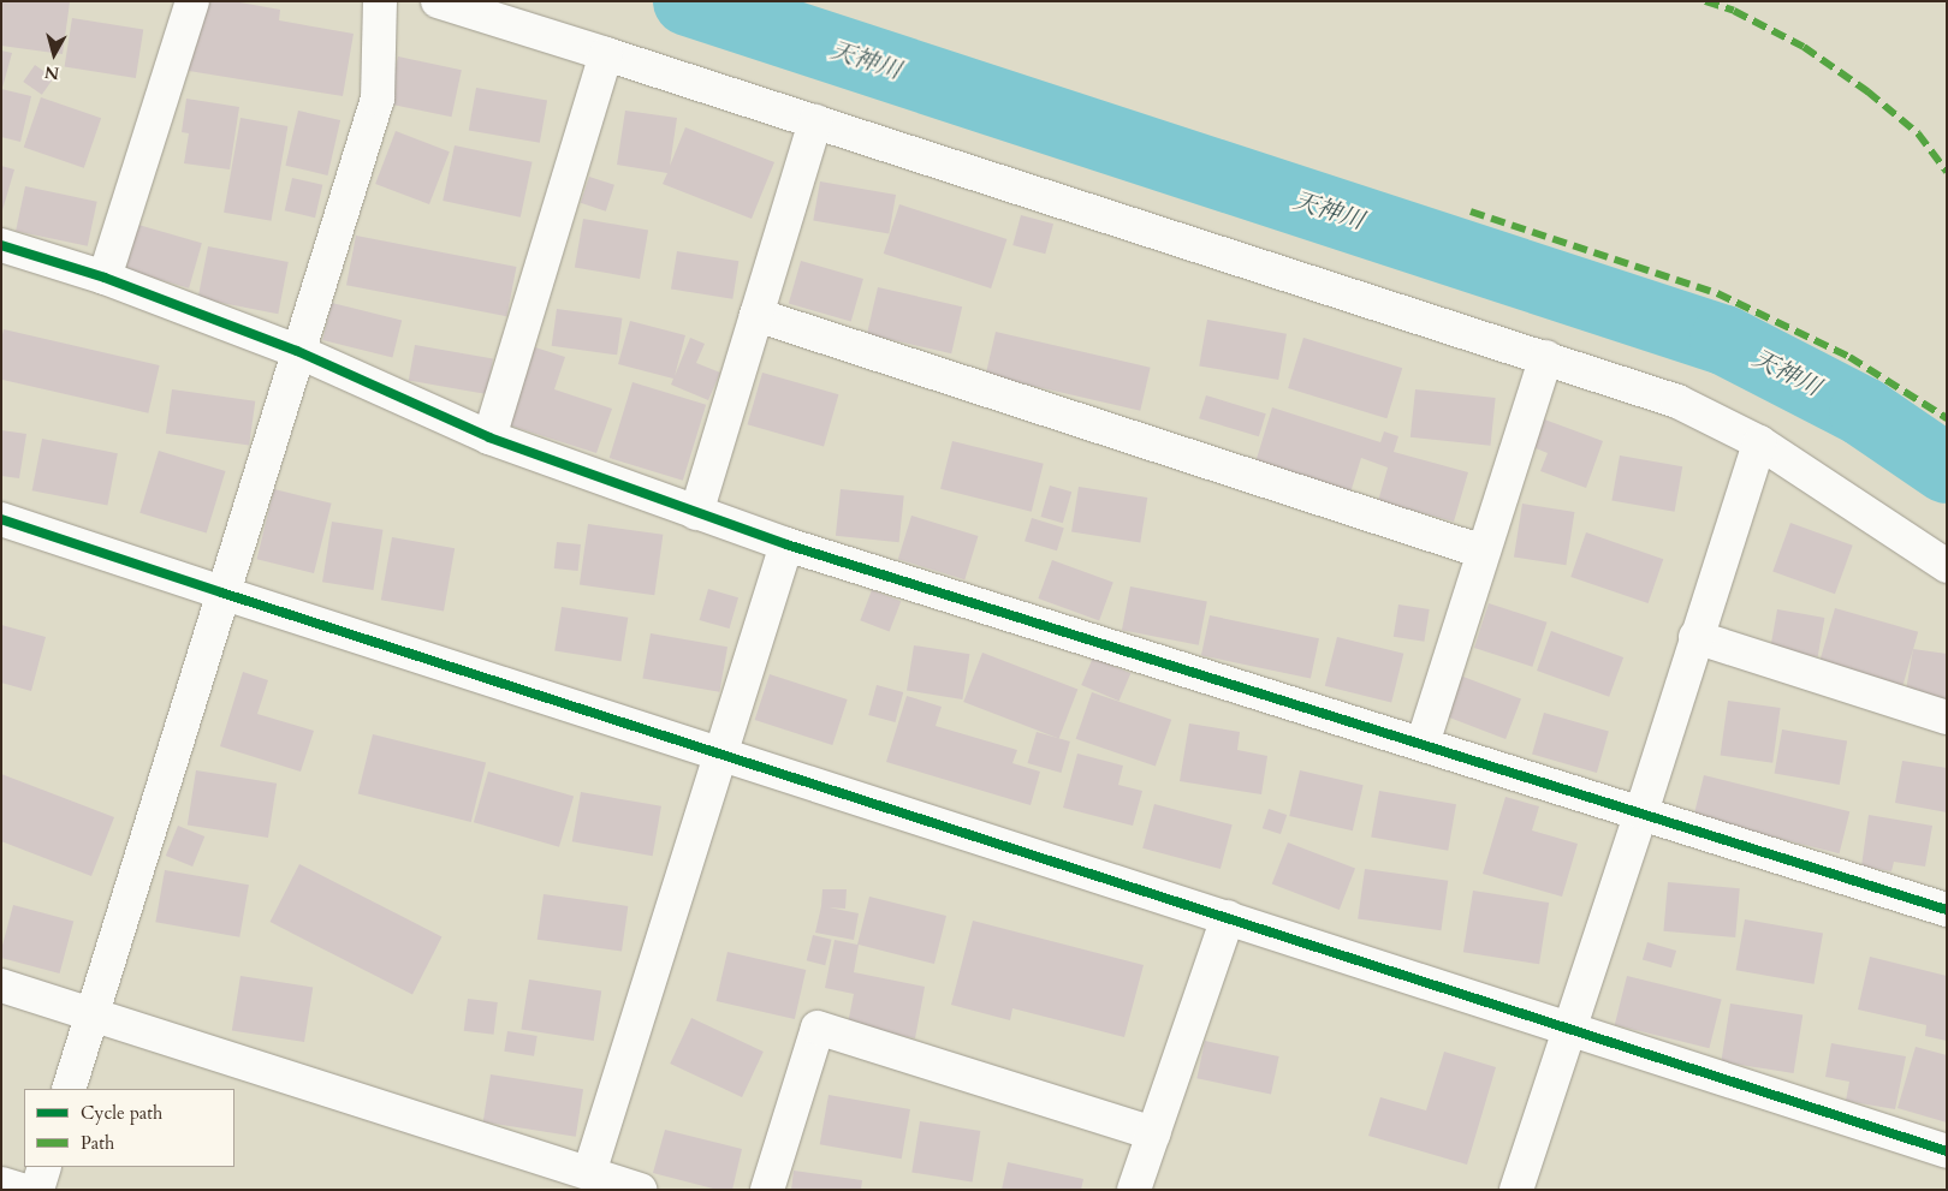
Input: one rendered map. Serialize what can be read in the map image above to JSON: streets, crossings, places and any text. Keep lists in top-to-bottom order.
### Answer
{
  "water": ["天神川"],
  "legend": ["Cycle path", "Path"],
  "north": "bottom"
}
